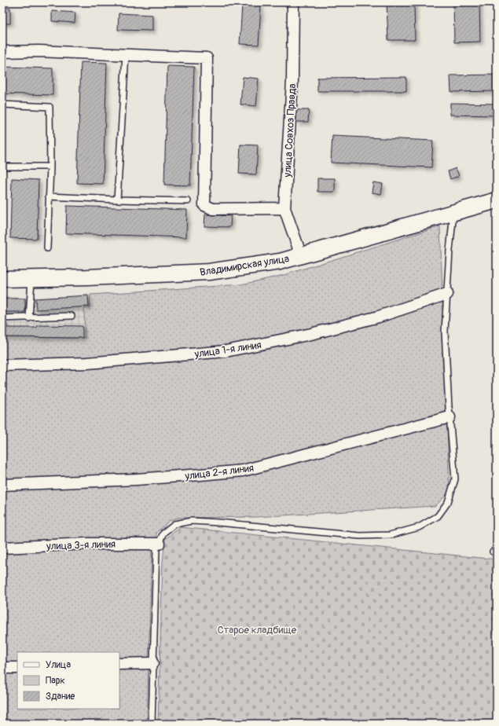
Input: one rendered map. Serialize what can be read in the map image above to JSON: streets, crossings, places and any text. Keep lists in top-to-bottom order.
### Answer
{
  "streets": {
    "street": [
      "улица Совхоз Правда",
      "Владимирская улица",
      "улица 1-я линия",
      "улица 2-я линия",
      "улица 3-я линия"
    ]
  },
  "crossings": [
    ["улица Совхоз Правда", "Владимирская улица"]
  ],
  "parks": ["Старое кладбище"],
  "legend": ["Улица", "Парк", "Здание"]
}
